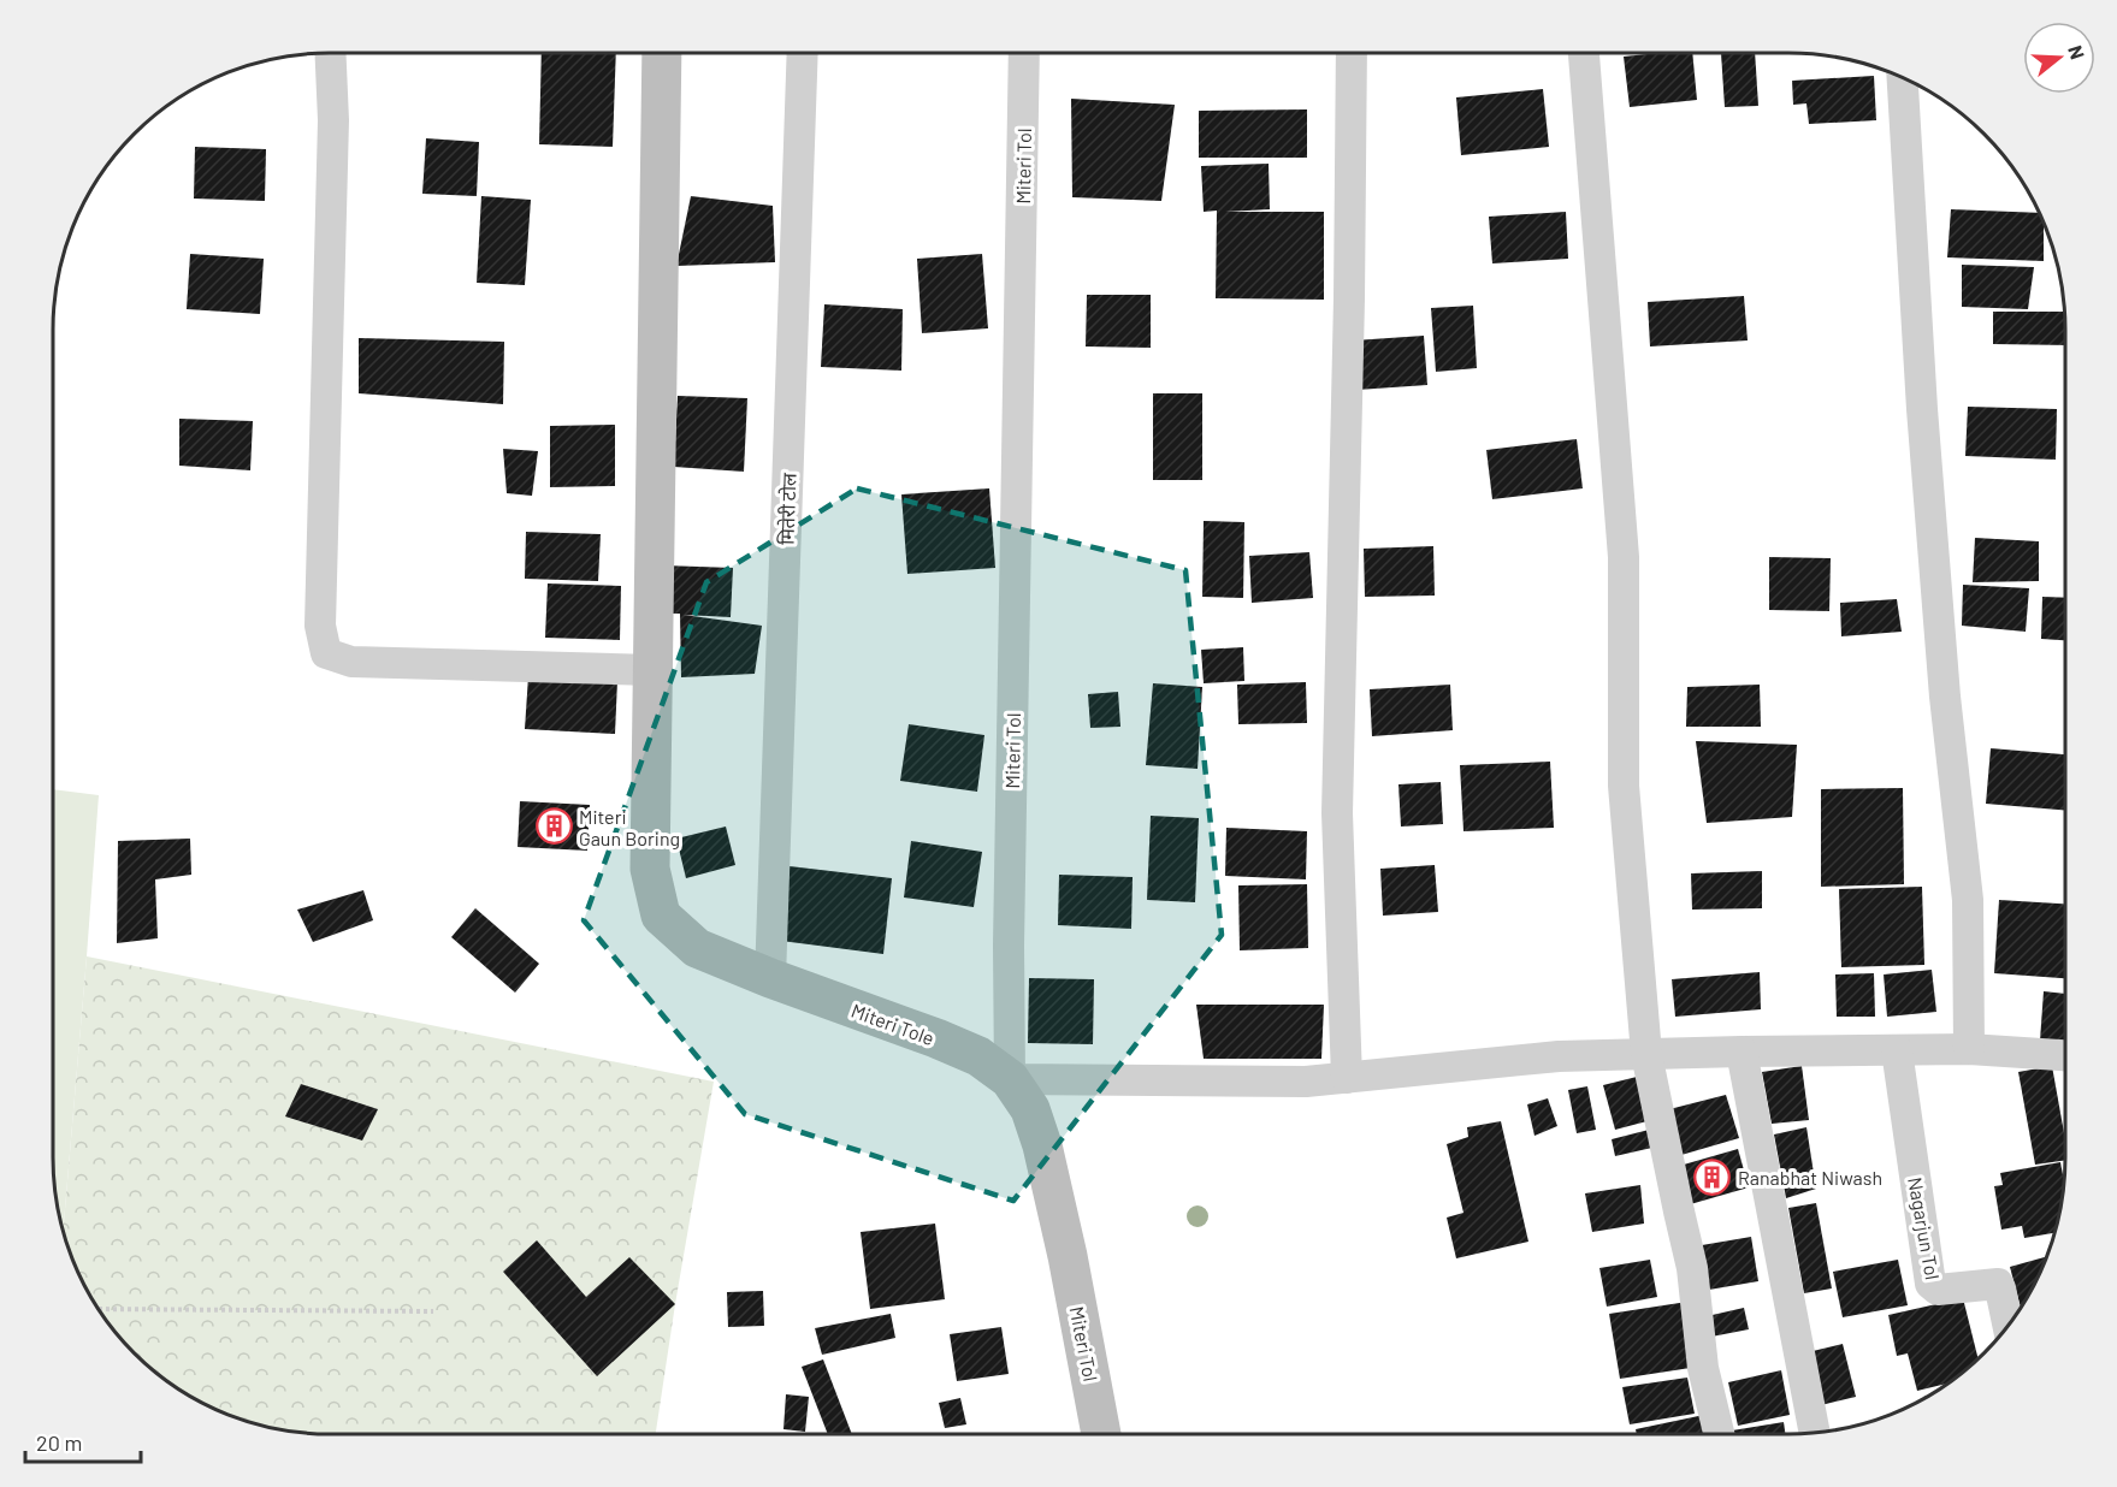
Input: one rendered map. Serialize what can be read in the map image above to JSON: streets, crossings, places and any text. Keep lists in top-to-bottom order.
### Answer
{
  "streets": {
    "main road": ["Miteri Tol", "Miteri Tole"],
    "street": ["मितेरी टोल", "Nagarjun Tol"]
  },
  "crossings": [
    ["Miteri Tol", "Miteri Tole"],
    ["मितेरी टोल", "Miteri Tole"]
  ],
  "places": {
    "building": ["Miteri Gaun Boring", "Ranabhat Niwash"]
  },
  "scale_bar": "20 m",
  "north": "right"
}
